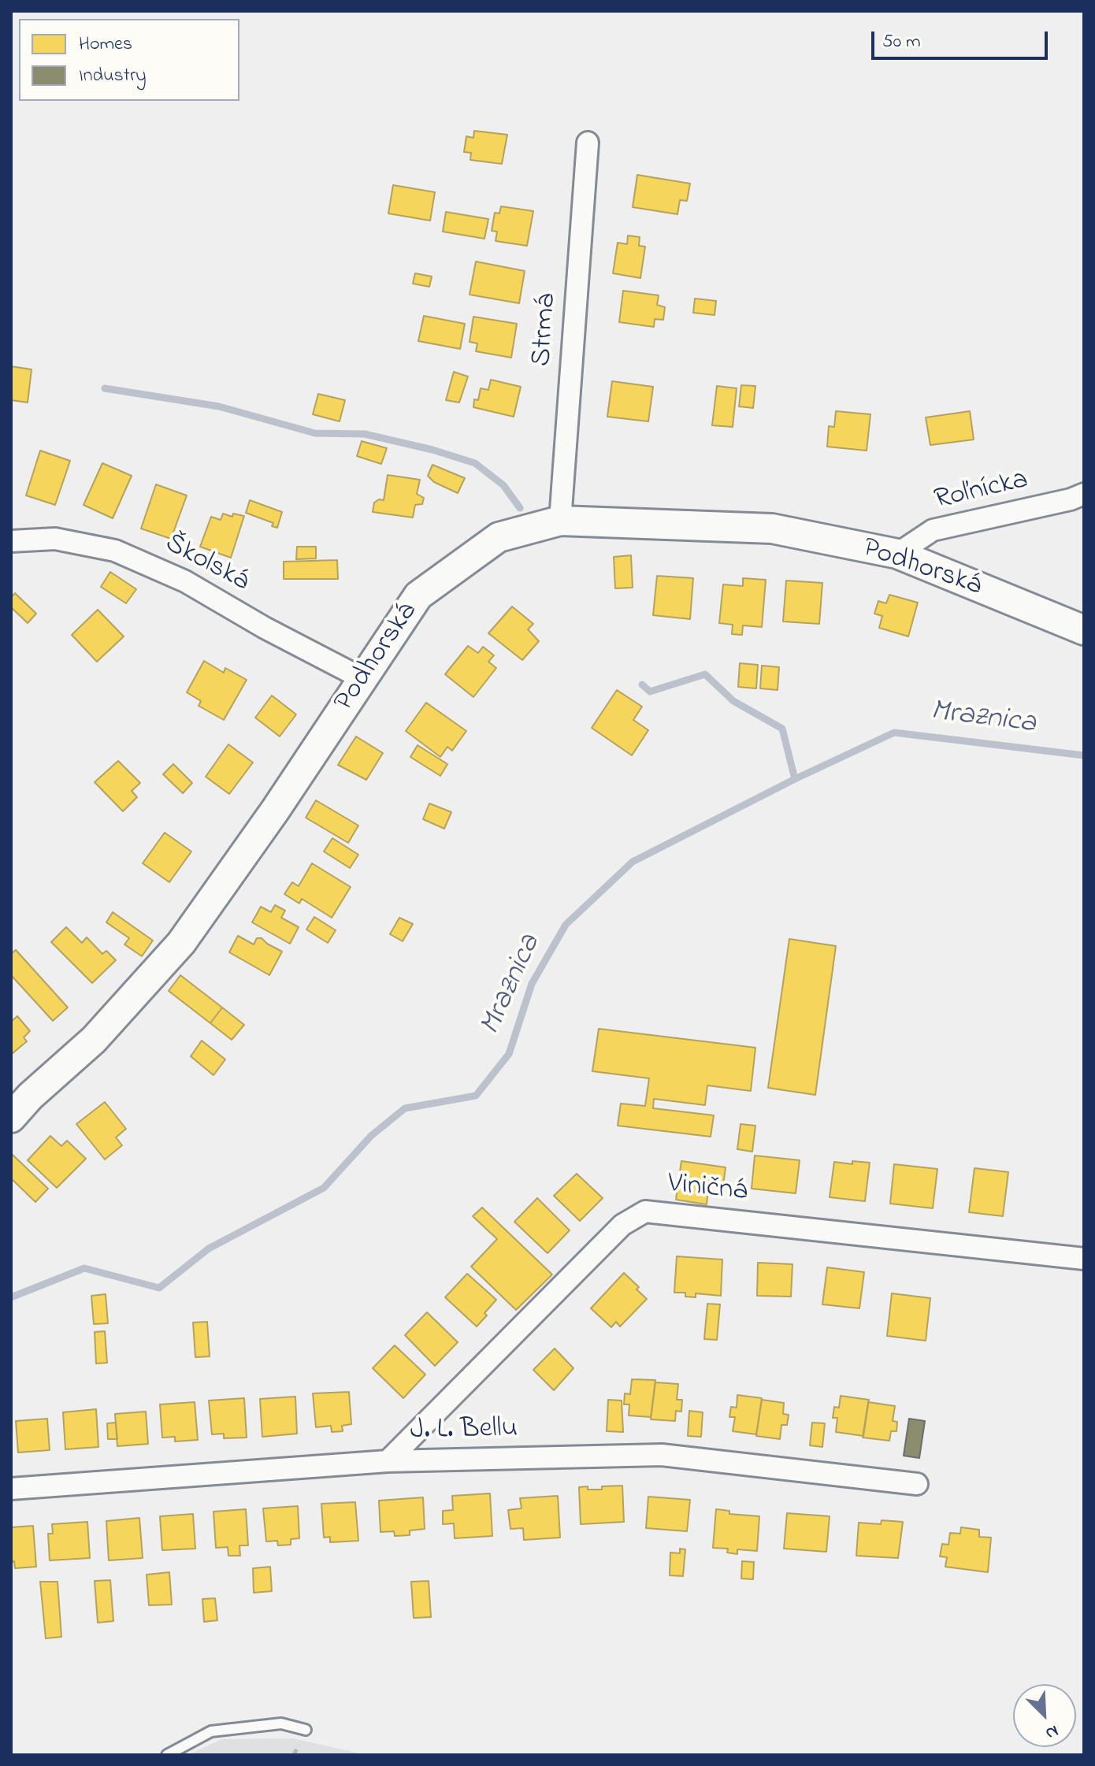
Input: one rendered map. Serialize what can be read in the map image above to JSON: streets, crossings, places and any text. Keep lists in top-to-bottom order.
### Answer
{
  "streets": {
    "street": [
      "Strmá",
      "Roľnícka",
      "Školská",
      "Podhorská",
      "Viničná",
      "J. L. Bellu"
    ]
  },
  "crossings": [
    ["Strmá", "Podhorská"],
    ["Roľnícka", "Podhorská"],
    ["Školská", "Podhorská"],
    ["Viničná", "J. L. Bellu"]
  ],
  "water": ["Mraznica"],
  "legend": ["Homes", "Industry"],
  "scale_bar": "50 m",
  "north": "bottom right"
}
